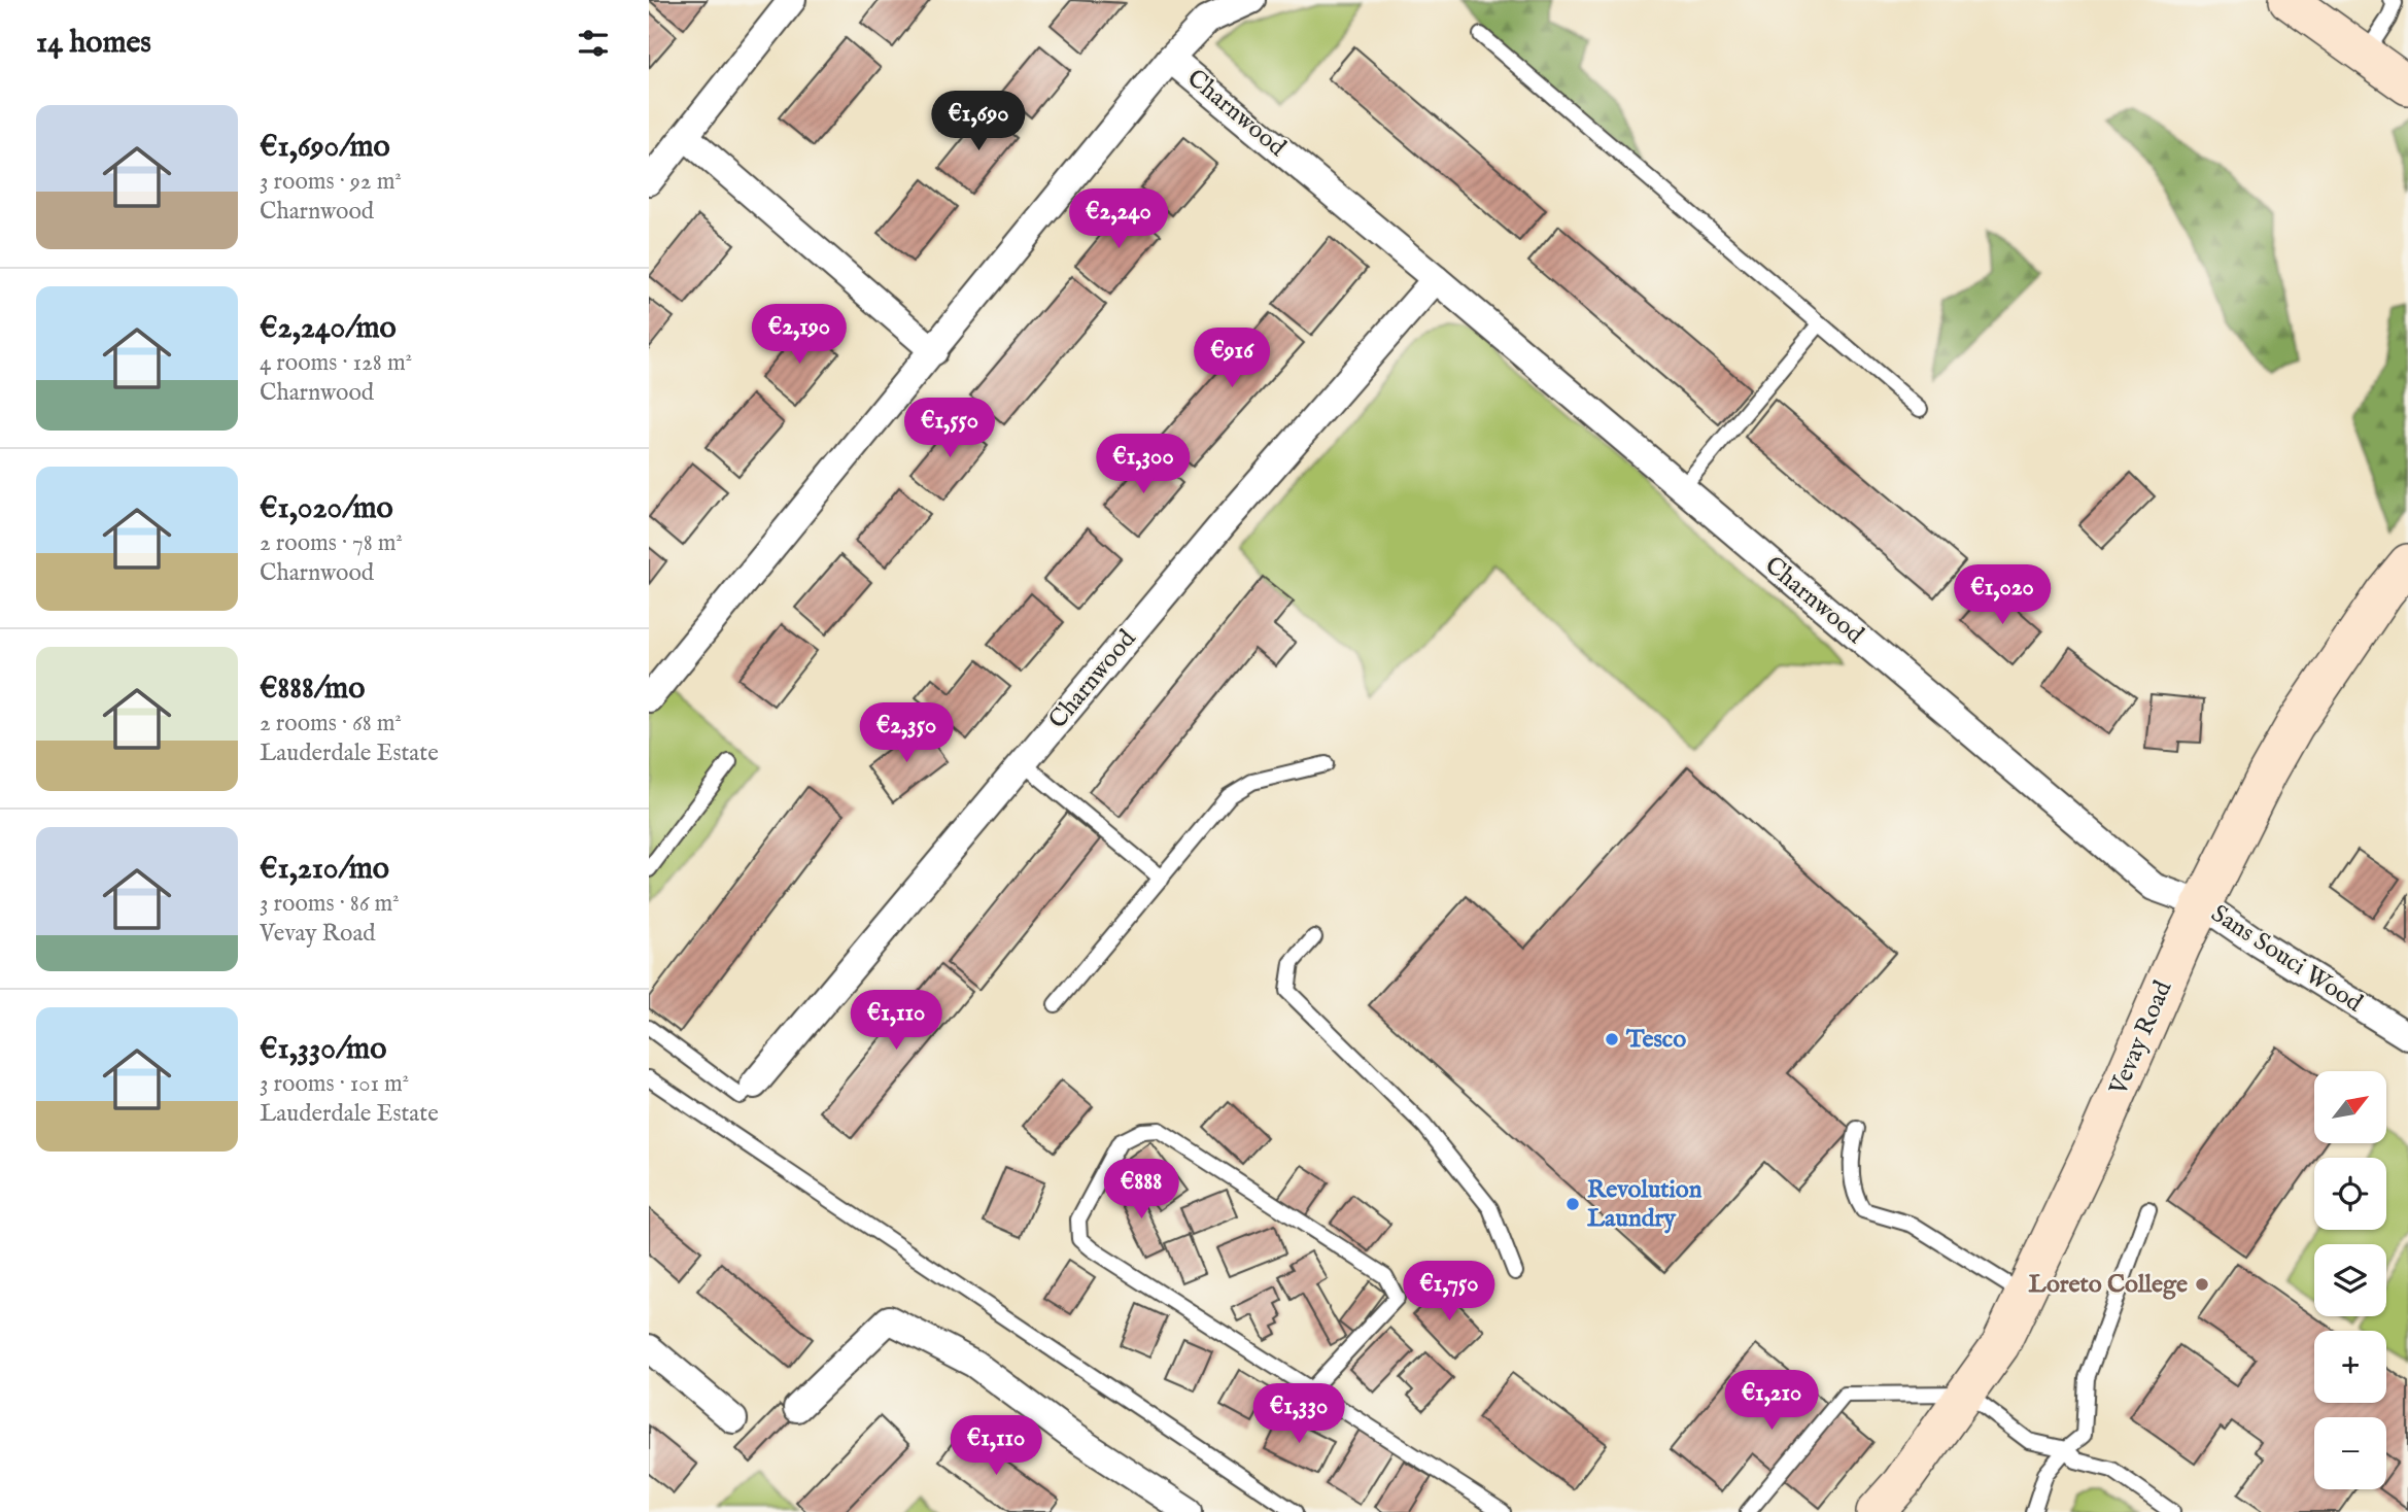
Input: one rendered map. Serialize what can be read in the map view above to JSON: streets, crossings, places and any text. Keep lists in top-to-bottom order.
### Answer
{
  "streets": {
    "main road": ["Vevay Road"],
    "street": ["Charnwood", "Sans Souci Wood"]
  },
  "crossings": [
    ["Charnwood", "Sans Souci Wood"],
    ["Charnwood", "Vevay Road"],
    ["Sans Souci Wood", "Vevay Road"]
  ],
  "places": ["Tesco", "Revolution Laundry", "Loreto College"],
  "north": "top right",
  "page": {
    "heading": "14 homes",
    "list": [
      {
        "name": "€1,690/mo",
        "note": "3 rooms · 92 m² · Charnwood"
      },
      {
        "name": "€2,240/mo",
        "note": "4 rooms · 128 m² · Charnwood"
      },
      {
        "name": "€1,020/mo",
        "note": "2 rooms · 78 m² · Charnwood"
      },
      {
        "name": "€888/mo",
        "note": "2 rooms · 68 m² · Lauderdale Estate"
      },
      {
        "name": "€1,210/mo",
        "note": "3 rooms · 86 m² · Vevay Road"
      },
      {
        "name": "€1,330/mo",
        "note": "3 rooms · 101 m² · Lauderdale Estate"
      }
    ],
    "price": [
      "€1,690",
      "€2,240",
      "€2,190",
      "€916",
      "€1,550",
      "€1,300",
      "€1,020",
      "€2,350",
      "€1,110",
      "€888",
      "€1,750",
      "€1,210",
      "€1,330",
      "€1,110"
    ],
    "map_buttons": ["+", "−"]
  }
}
